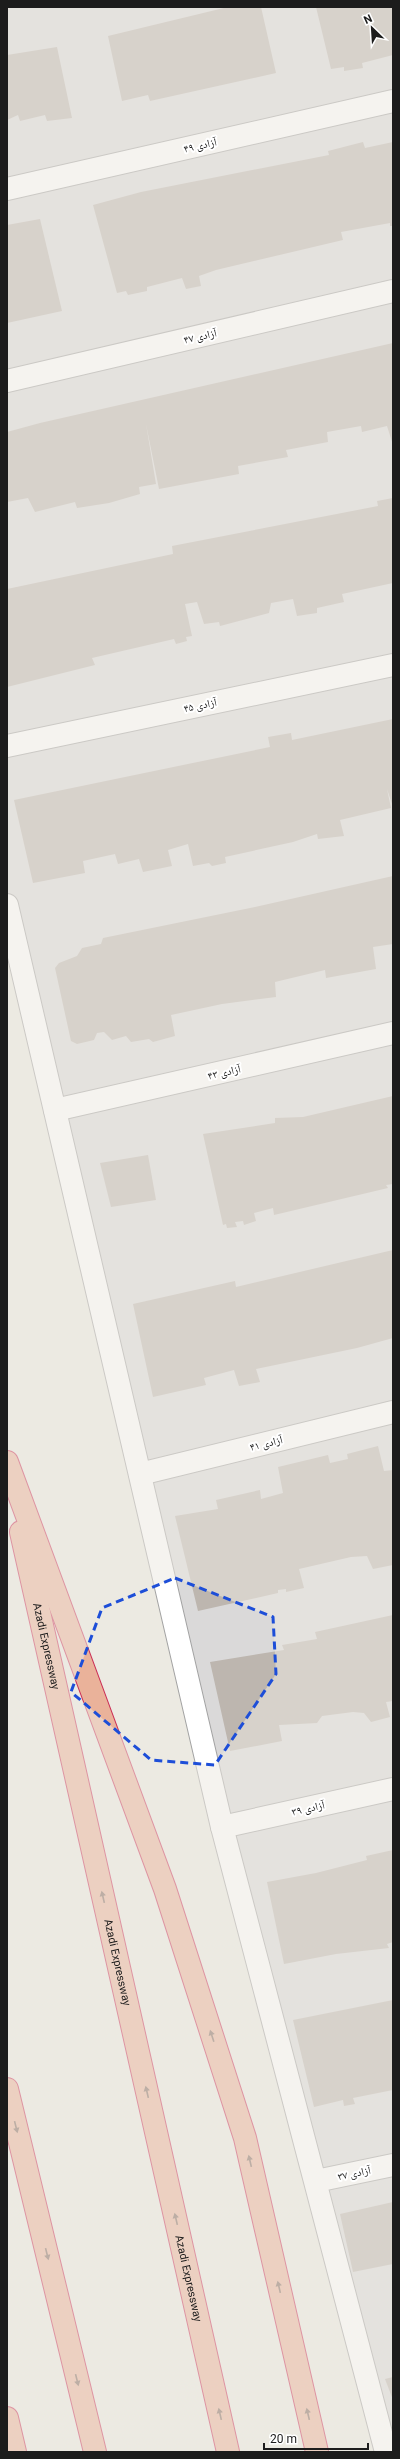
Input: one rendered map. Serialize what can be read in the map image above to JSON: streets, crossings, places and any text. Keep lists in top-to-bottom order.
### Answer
{
  "streets": {
    "highway": ["Azadi Expressway"],
    "street": [
      "۴۹ آزادی",
      "۴۷ آزادی",
      "۴۵ آزادی",
      "۴۳ آزادی",
      "۴۱ آزادی",
      "۳۹ آزادی",
      "۳۷ آزادی"
    ]
  },
  "scale_bar": "20 m",
  "north": "top left"
}
